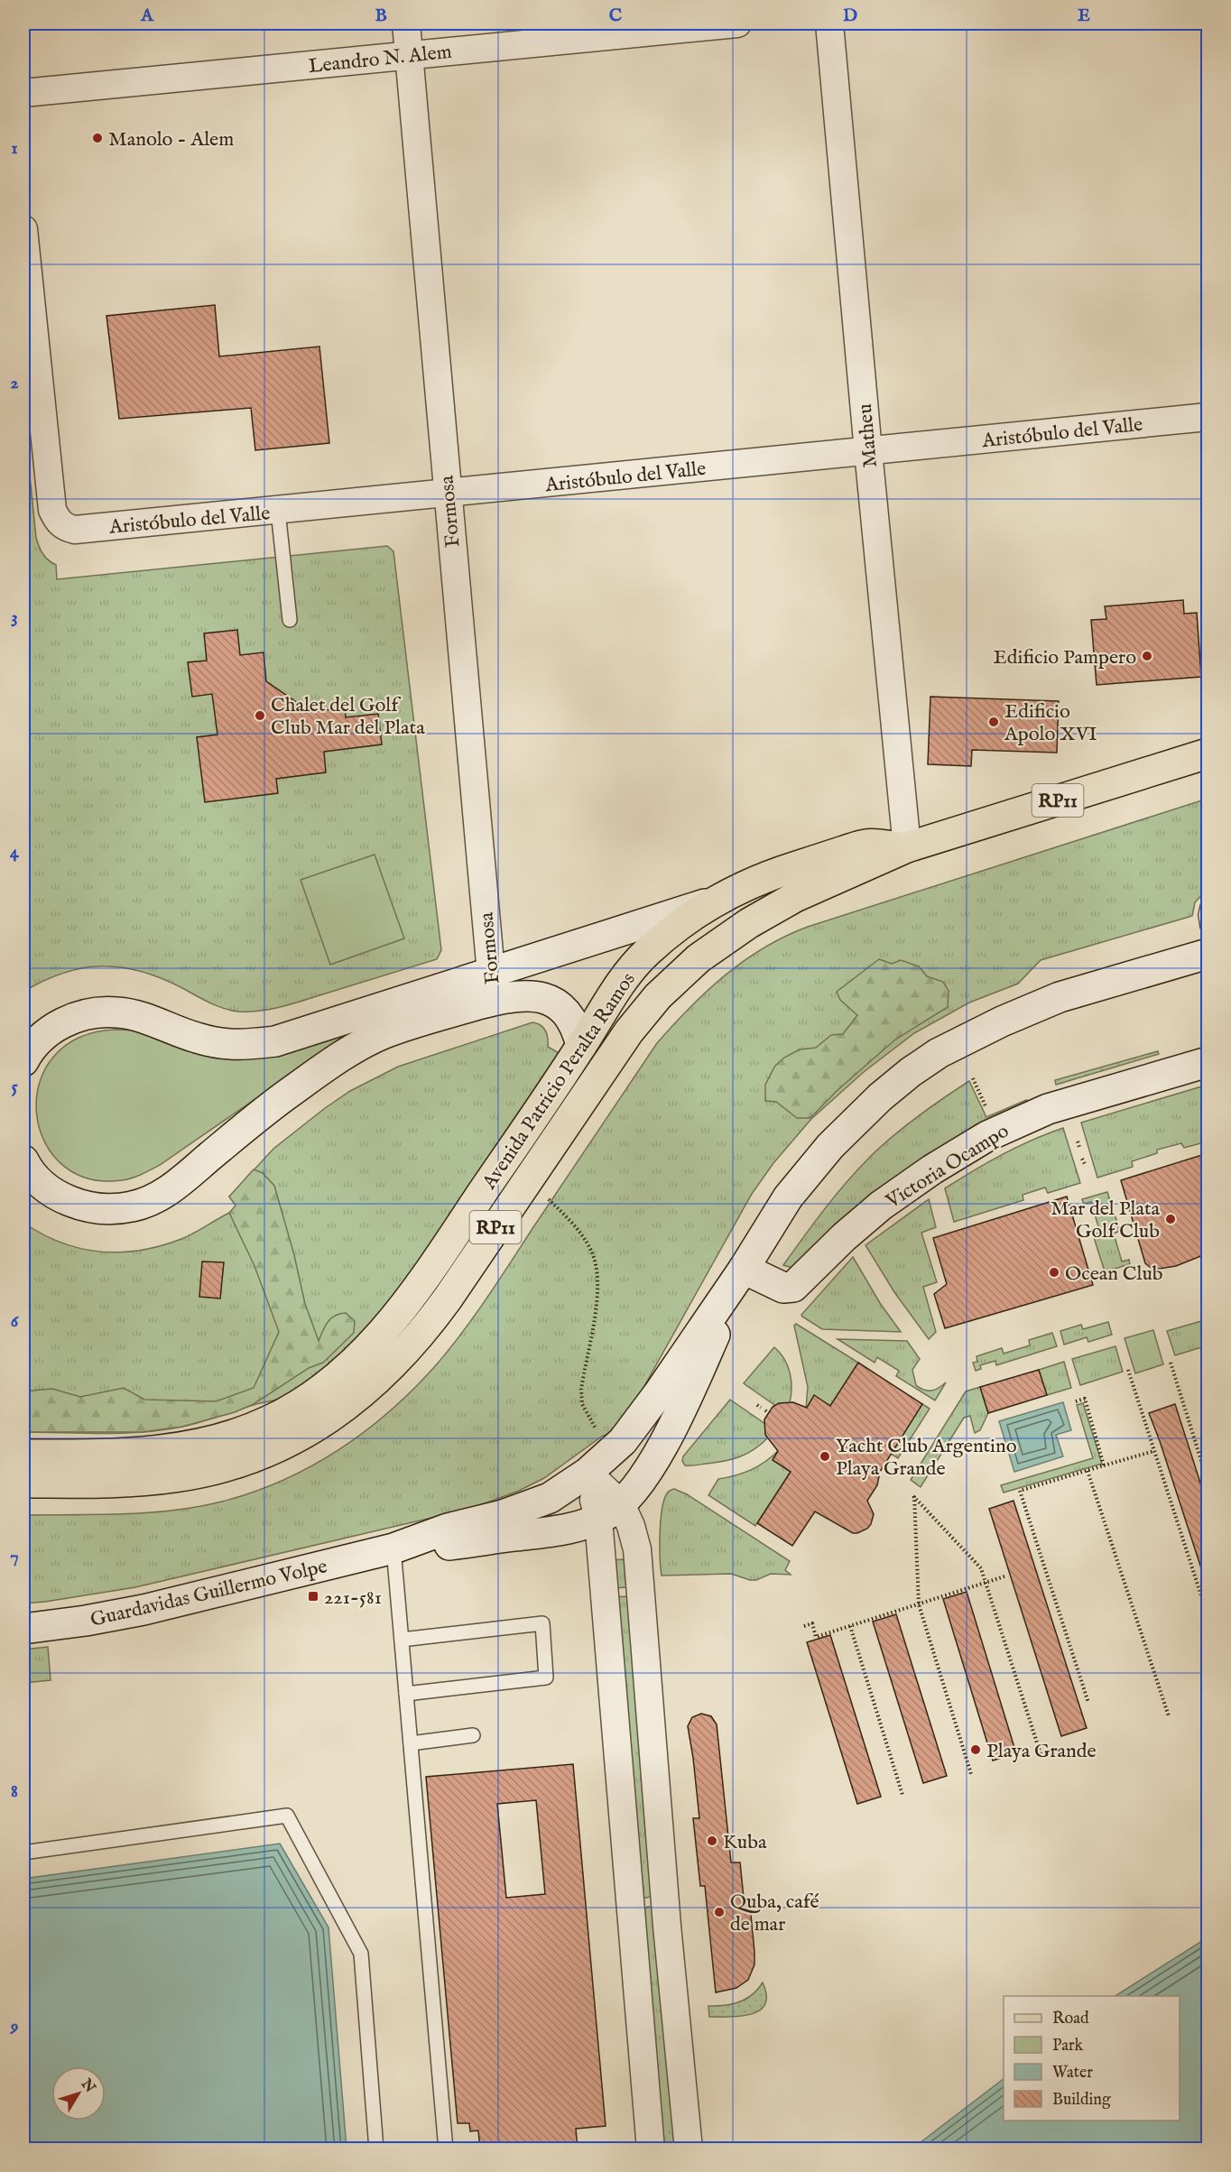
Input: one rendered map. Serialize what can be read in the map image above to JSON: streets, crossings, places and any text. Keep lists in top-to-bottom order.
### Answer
{
  "streets": {
    "main road": [
      "RP11",
      "Avenida Patricio Peralta Ramos",
      "Victoria Ocampo",
      "Guardavidas Guillermo Volpe"
    ],
    "street": [
      "Leandro N. Alem",
      "Aristóbulo del Valle",
      "Matheu",
      "Formosa"
    ]
  },
  "crossings": [
    ["Leandro N. Alem", "Formosa"],
    ["Aristóbulo del Valle", "Matheu"],
    ["Aristóbulo del Valle", "Formosa"],
    ["Matheu", "Avenida Patricio Peralta Ramos"],
    ["Victoria Ocampo", "Guardavidas Guillermo Volpe"]
  ],
  "places": {
    "other": [
      "Manolo - Alem",
      "Edificio Pampero",
      "Chalet del Golf Club Mar del Plata",
      "Edificio Apolo XVI",
      "Mar del Plata Golf Club",
      "Ocean Club",
      "Yacht Club Argentino Playa Grande",
      "Playa Grande",
      "Kuba",
      "Quba, café de mar"
    ],
    "transit": ["221-581"]
  },
  "legend": [
    "Road",
    "Park",
    "Water",
    "Building"
  ],
  "north": "top right",
  "grid": {
    "columns": [
      "A",
      "B",
      "C",
      "D",
      "E"
    ],
    "rows": [
      "1",
      "2",
      "3",
      "4",
      "5",
      "6",
      "7",
      "8",
      "9"
    ]
  }
}
